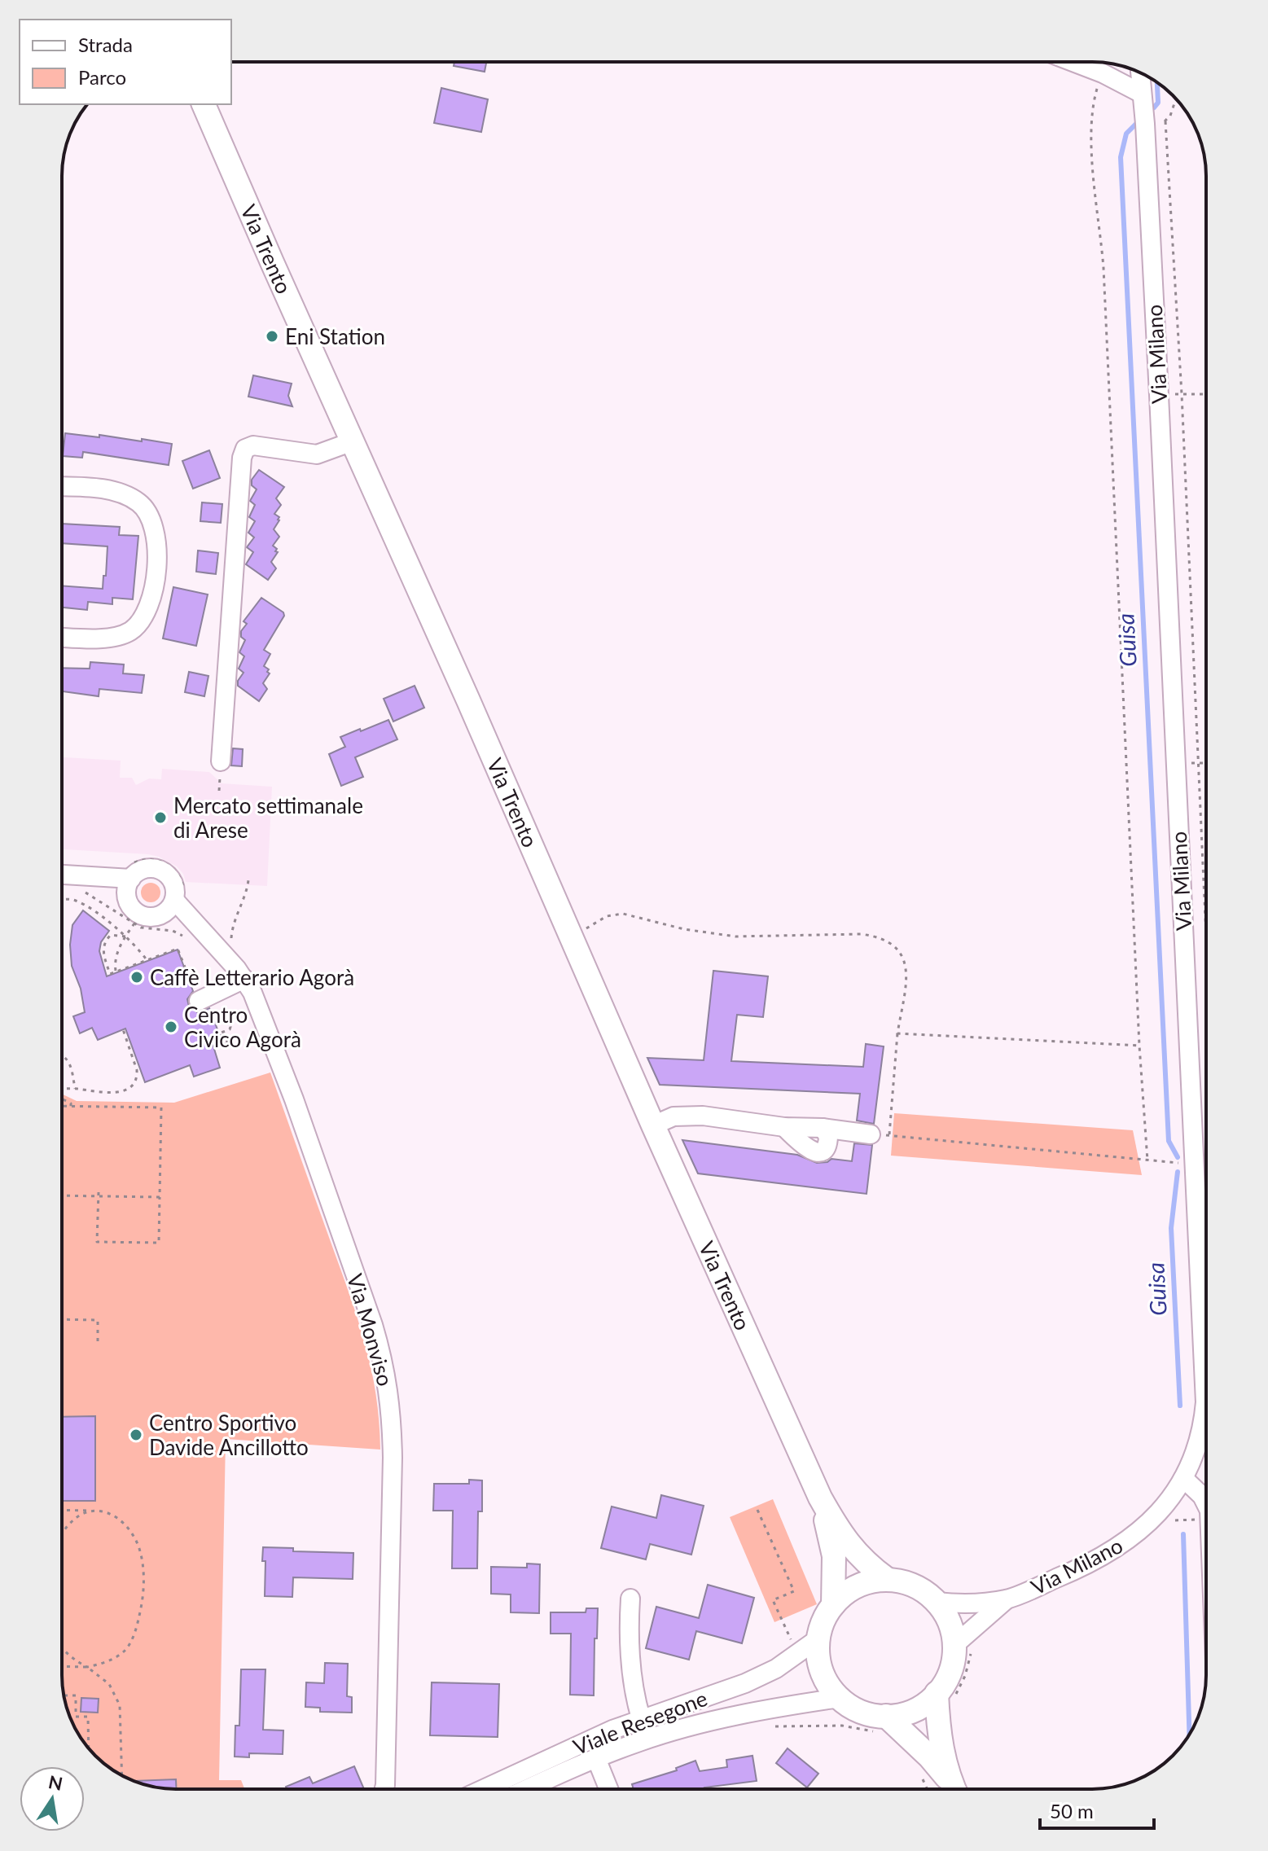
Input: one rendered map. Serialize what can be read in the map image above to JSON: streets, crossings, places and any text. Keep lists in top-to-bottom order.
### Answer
{
  "streets": {
    "main road": ["Via Trento"],
    "street": ["Via Milano", "Via Monviso", "Viale Resegone"]
  },
  "water": ["Guisa"],
  "places": [
    "Eni Station",
    "Mercato settimanale di Arese",
    "Caffè Letterario Agorà",
    "Centro Civico Agorà",
    "Centro Sportivo Davide Ancillotto"
  ],
  "legend": ["Strada", "Parco"],
  "scale_bar": "50 m",
  "north": "top"
}
